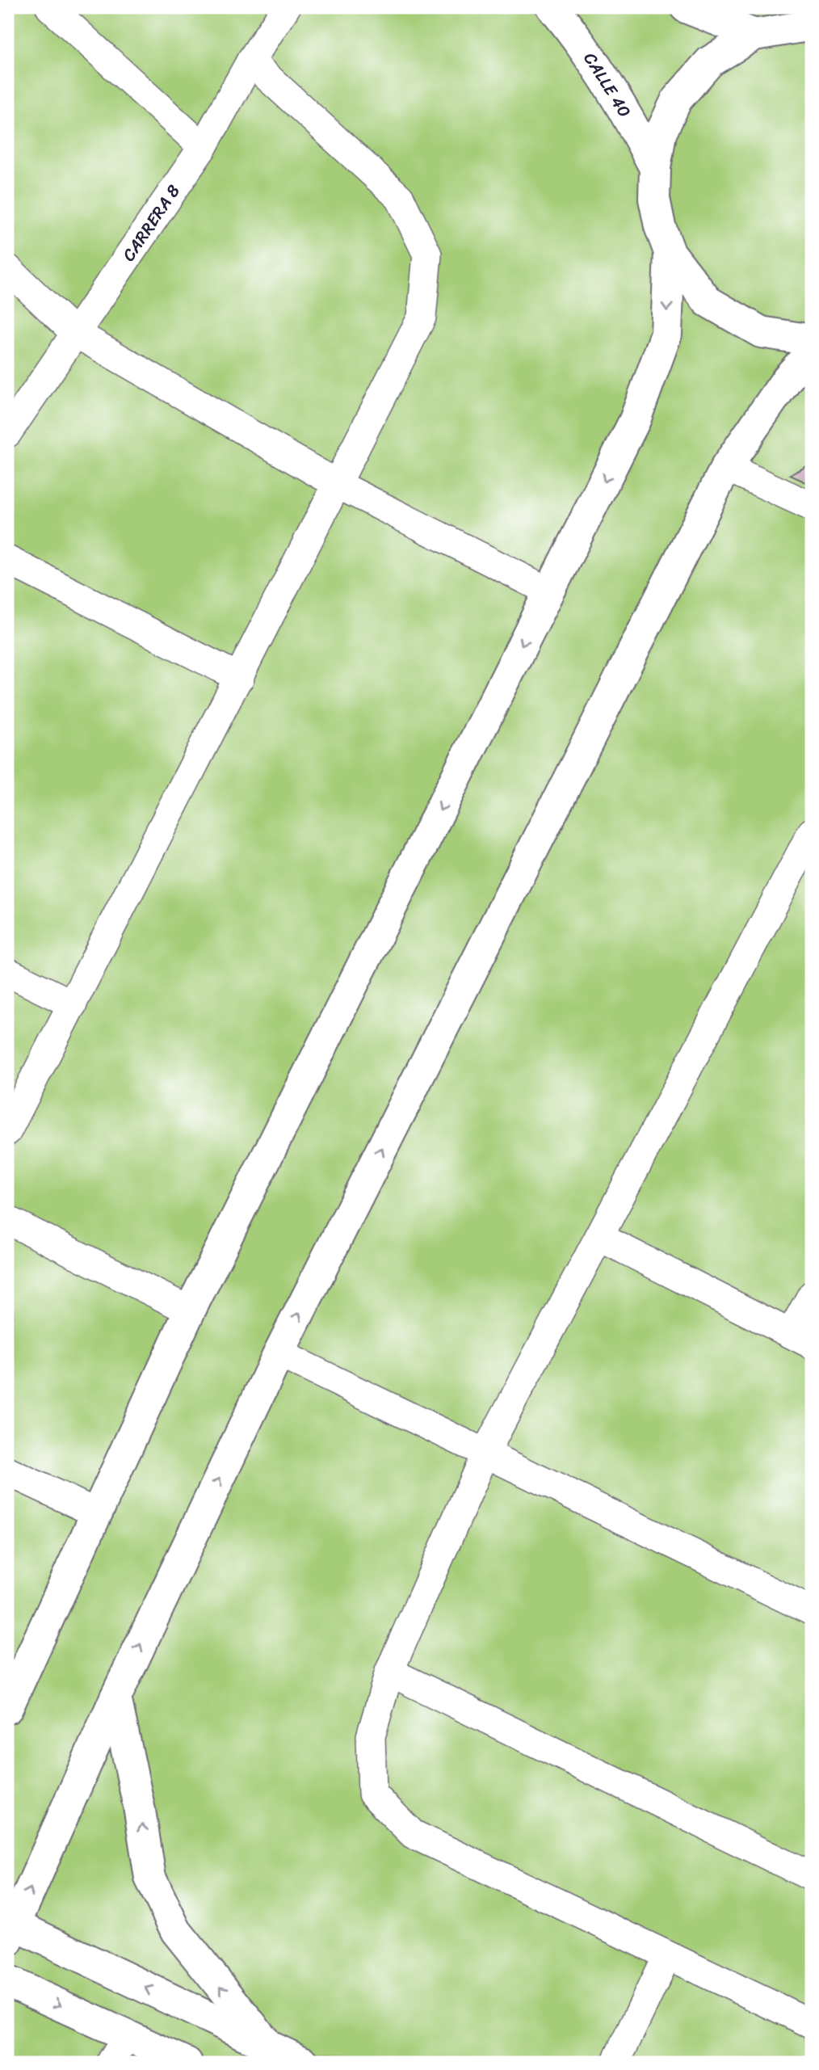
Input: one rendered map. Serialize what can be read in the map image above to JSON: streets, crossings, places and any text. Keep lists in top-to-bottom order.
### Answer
{
  "streets": {
    "main road": ["CALLE 40"],
    "street": ["CARRERA 8"]
  }
}
